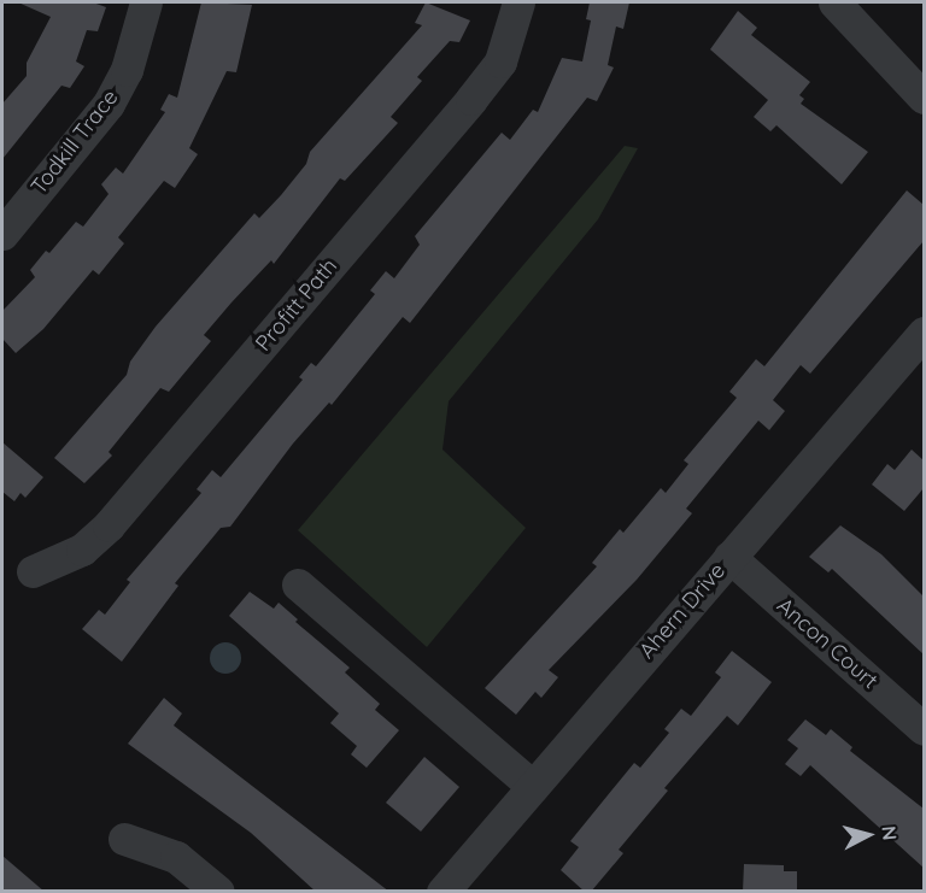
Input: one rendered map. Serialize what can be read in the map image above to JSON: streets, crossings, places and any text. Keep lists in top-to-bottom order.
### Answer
{
  "streets": {
    "street": [
      "Todkill Trace",
      "Profitt Path",
      "Ahern Drive",
      "Ancon Court"
    ]
  },
  "crossings": [
    ["Ahern Drive", "Ancon Court"]
  ],
  "north": "right"
}
